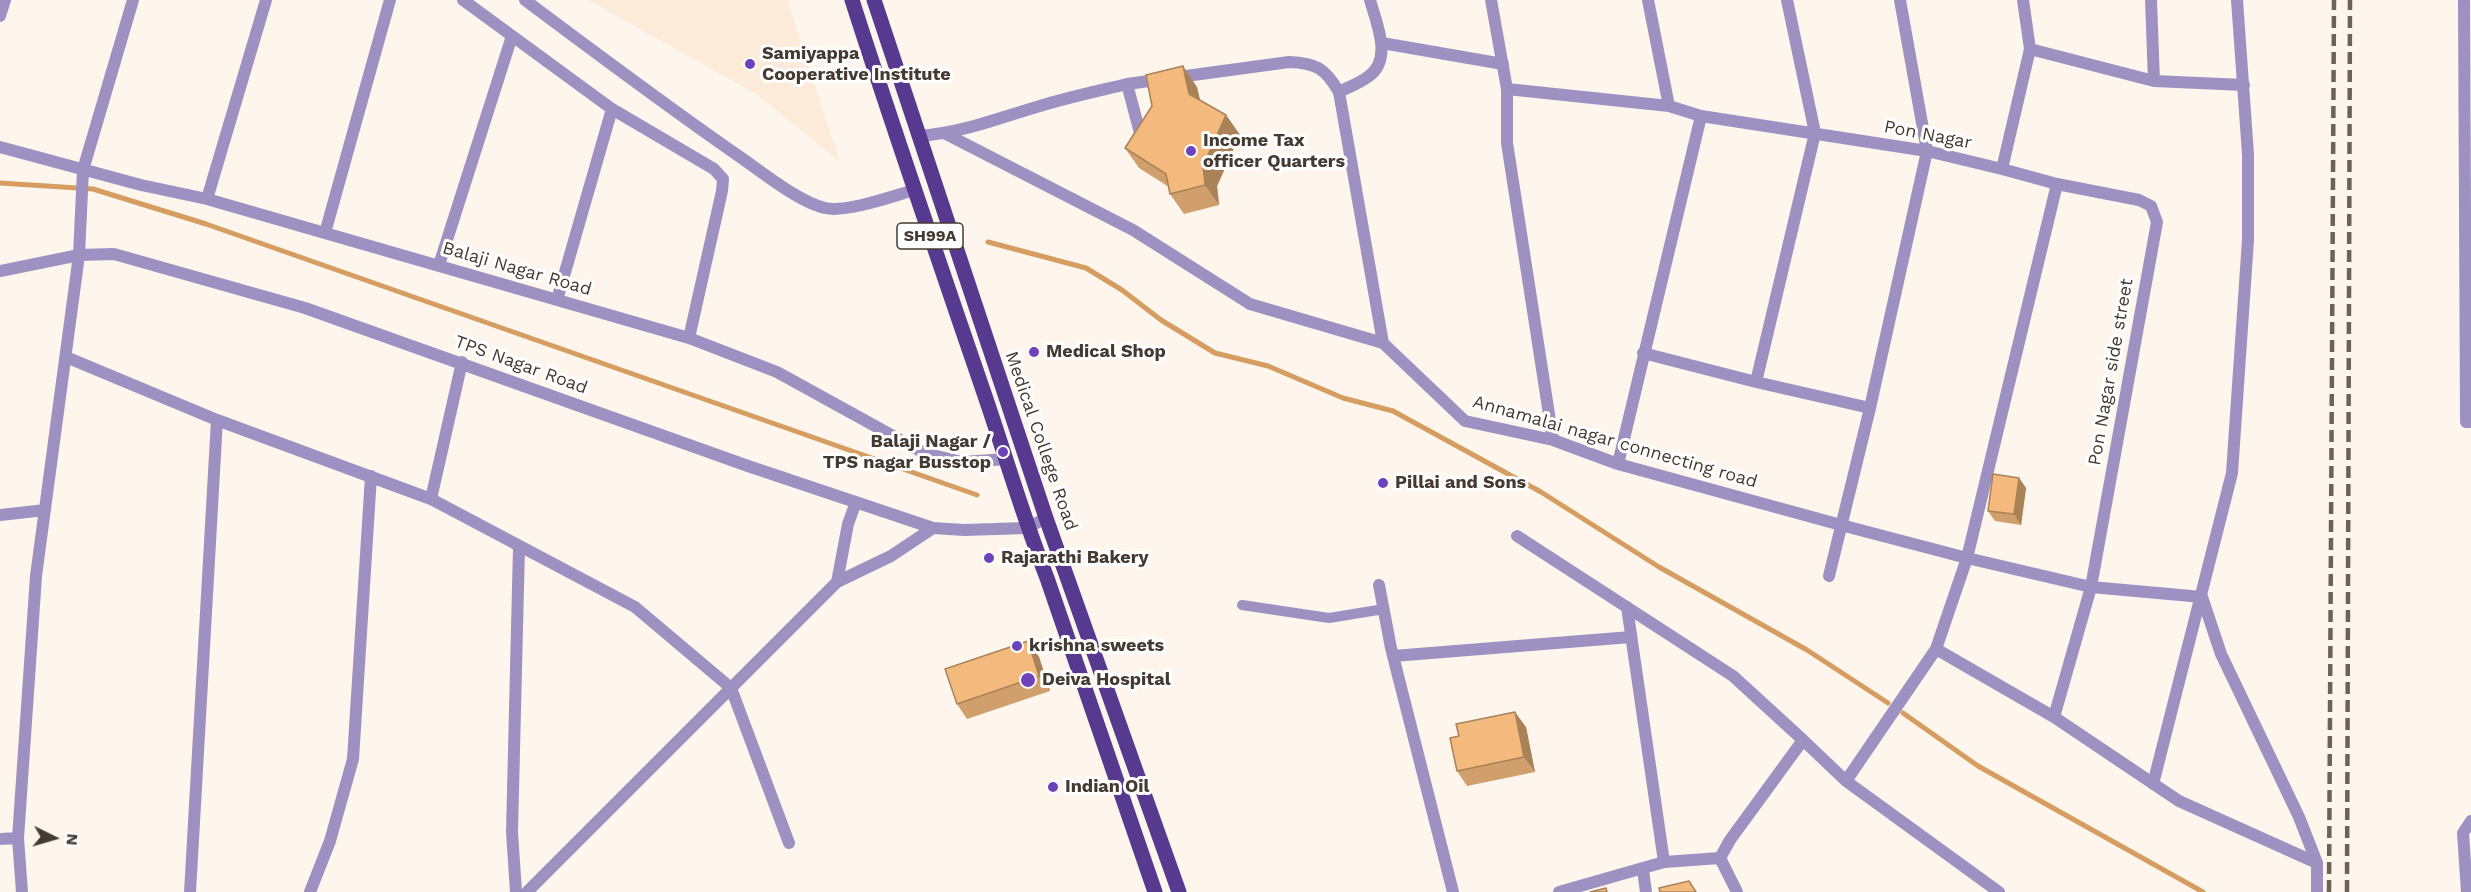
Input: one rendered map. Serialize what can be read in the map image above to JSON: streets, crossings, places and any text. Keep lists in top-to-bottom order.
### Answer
{
  "streets": {
    "main road": ["SH99A", "Medical College Road"],
    "street": [
      "Pon Nagar",
      "Balaji Nagar Road",
      "TPS Nagar Road",
      "Pon Nagar side street",
      "Annamalai nagar connecting road"
    ]
  },
  "crossings": [
    ["Pon Nagar", "Pon Nagar side street"],
    ["SH99A", "Balaji Nagar Road"],
    ["SH99A", "TPS Nagar Road"],
    ["Pon Nagar side street", "Annamalai nagar connecting road"]
  ],
  "places": [
    "Samiyappa Cooperative Institute",
    "Income Tax officer Quarters",
    "Medical Shop",
    "Balaji Nagar / TPS nagar Busstop",
    "Pillai and Sons",
    "Rajarathi Bakery",
    "krishna sweets",
    "Deiva Hospital",
    "Indian Oil"
  ],
  "north": "right"
}
